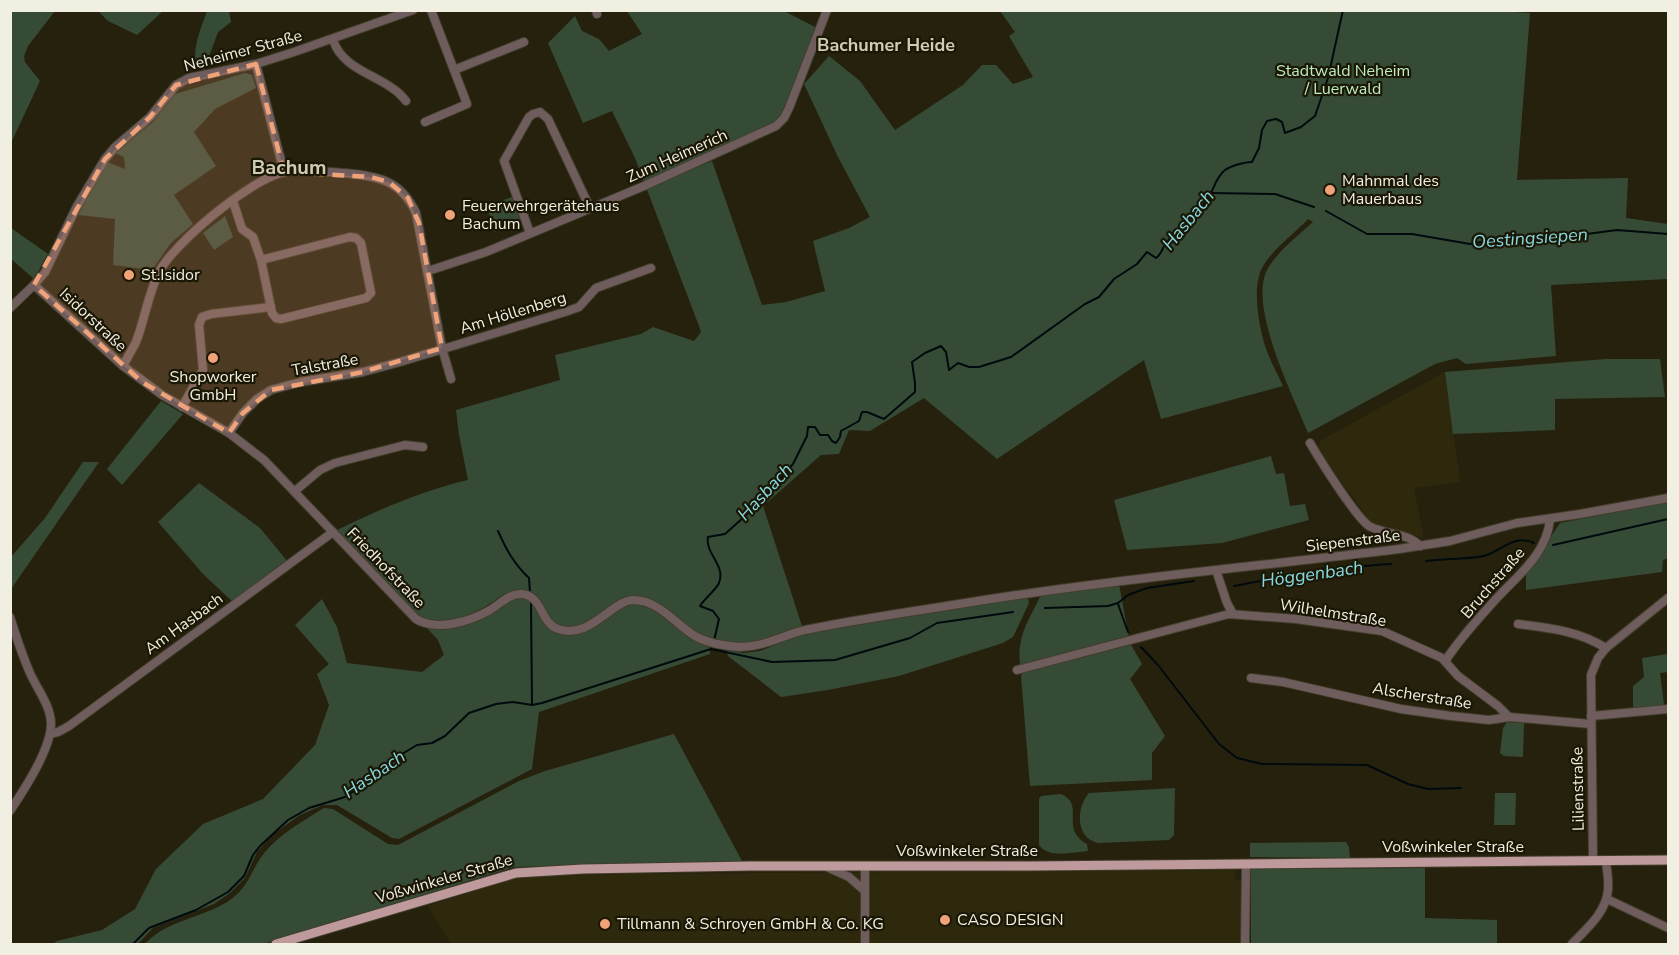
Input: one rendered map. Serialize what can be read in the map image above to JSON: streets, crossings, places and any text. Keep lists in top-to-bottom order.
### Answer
{
  "streets": {
    "main road": ["Voßwinkeler Straße"],
    "street": [
      "Neheimer Straße",
      "Zum Heimerich",
      "Am Höllenberg",
      "Isidorstraße",
      "Talstraße",
      "Siepenstraße",
      "Friedhofstraße",
      "Bruchstraße",
      "Wilhelmstraße",
      "Am Hasbach",
      "Alscherstraße",
      "Lilienstraße"
    ]
  },
  "crossings": [
    ["Neheimer Straße", "Isidorstraße"],
    ["Am Höllenberg", "Talstraße"],
    ["Isidorstraße", "Friedhofstraße"],
    ["Talstraße", "Friedhofstraße"],
    ["Siepenstraße", "Friedhofstraße"],
    ["Siepenstraße", "Bruchstraße"],
    ["Friedhofstraße", "Am Hasbach"],
    ["Bruchstraße", "Wilhelmstraße"],
    ["Wilhelmstraße", "Alscherstraße"],
    ["Alscherstraße", "Lilienstraße"],
    ["Lilienstraße", "Voßwinkeler Straße"]
  ],
  "districts": ["Bachumer Heide", "Bachum"],
  "water": ["Hasbach", "Oestingsiepen", "Höggenbach"],
  "parks": ["Stadtwald Neheim / Luerwald"],
  "places": [
    "Mahnmal des Mauerbaus",
    "Feuerwehrgerätehaus Bachum",
    "St.Isidor",
    "Shopworker GmbH",
    "CASO DESIGN",
    "Tillmann & Schroyen GmbH & Co. KG"
  ]
}
